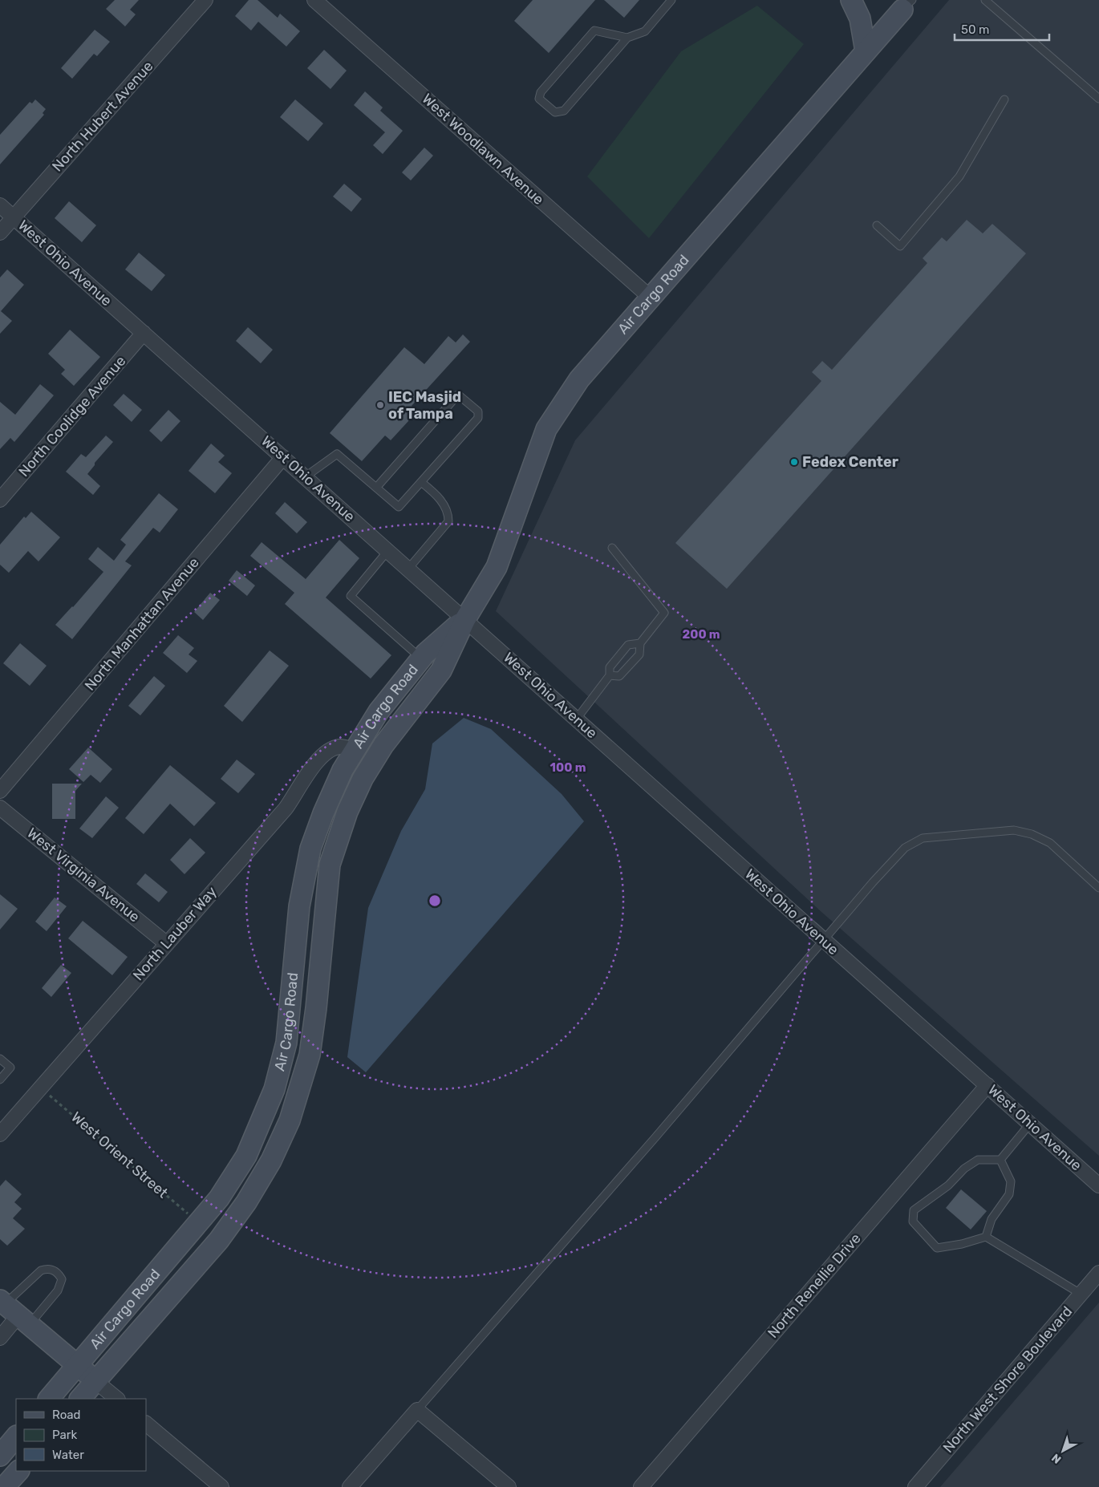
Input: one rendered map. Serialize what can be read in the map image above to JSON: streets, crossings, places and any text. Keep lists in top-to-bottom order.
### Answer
{
  "streets": {
    "street": [
      "North Hubert Avenue",
      "West Woodlawn Avenue",
      "West Ohio Avenue",
      "Air Cargo Road",
      "North Coolidge Avenue",
      "North Manhattan Avenue",
      "West Virginia Avenue",
      "North Lauber Way",
      "North Renellie Drive",
      "North West Shore Boulevard"
    ],
    "path": ["West Orient Street"]
  },
  "crossings": [
    ["North Hubert Avenue", "West Ohio Avenue"],
    ["West Woodlawn Avenue", "Air Cargo Road"],
    ["West Ohio Avenue", "Air Cargo Road"],
    ["West Ohio Avenue", "North Coolidge Avenue"],
    ["West Ohio Avenue", "North Manhattan Avenue"],
    ["West Ohio Avenue", "North Renellie Drive"],
    ["Air Cargo Road", "North Lauber Way"],
    ["Air Cargo Road", "West Orient Street"],
    ["West Virginia Avenue", "North Lauber Way"],
    ["North Lauber Way", "West Orient Street"]
  ],
  "places": ["IEC Masjid of Tampa", "Fedex Center"],
  "legend": ["Road", "Park", "Water"],
  "scale_bar": "50 m",
  "north": "bottom left",
  "rings": ["200 m", "100 m"]
}
